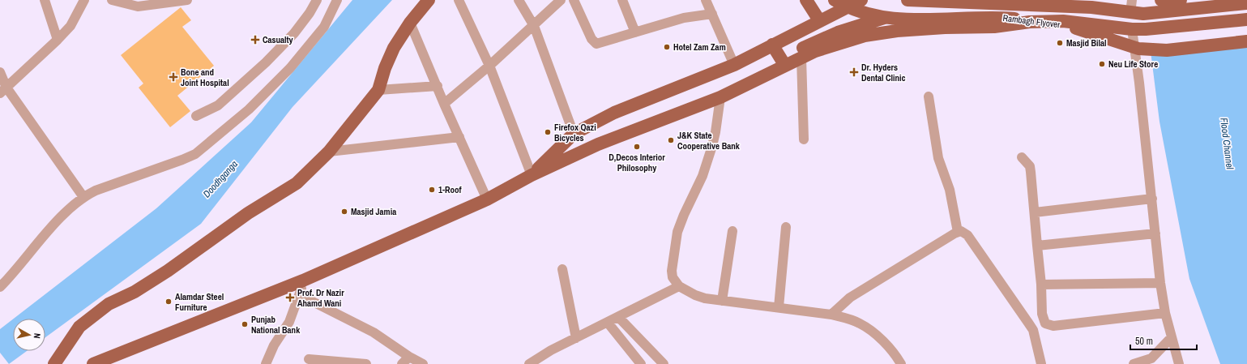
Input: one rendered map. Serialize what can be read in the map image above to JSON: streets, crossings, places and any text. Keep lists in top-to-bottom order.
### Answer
{
  "streets": {
    "main road": ["Rambagh Flyover"]
  },
  "water": ["Flood Channel", "Doodhganga"],
  "places": {
    "health": [
      "Casualty",
      "Dr. Hyders Dental Clinic",
      "Bone and Joint Hospital",
      "Prof. Dr Nazir Ahamd Wani"
    ],
    "other": [
      "Masjid Bilal",
      "Hotel Zam Zam",
      "Neu Life Store",
      "Firefox Qazi Bicycles",
      "J&K State Cooperative Bank",
      "D,Decos Interior Philosophy",
      "1-Roof",
      "Masjid Jamia",
      "Alamdar Steel Furniture",
      "Punjab National Bank"
    ]
  },
  "scale_bar": "50 m",
  "north": "right"
}
